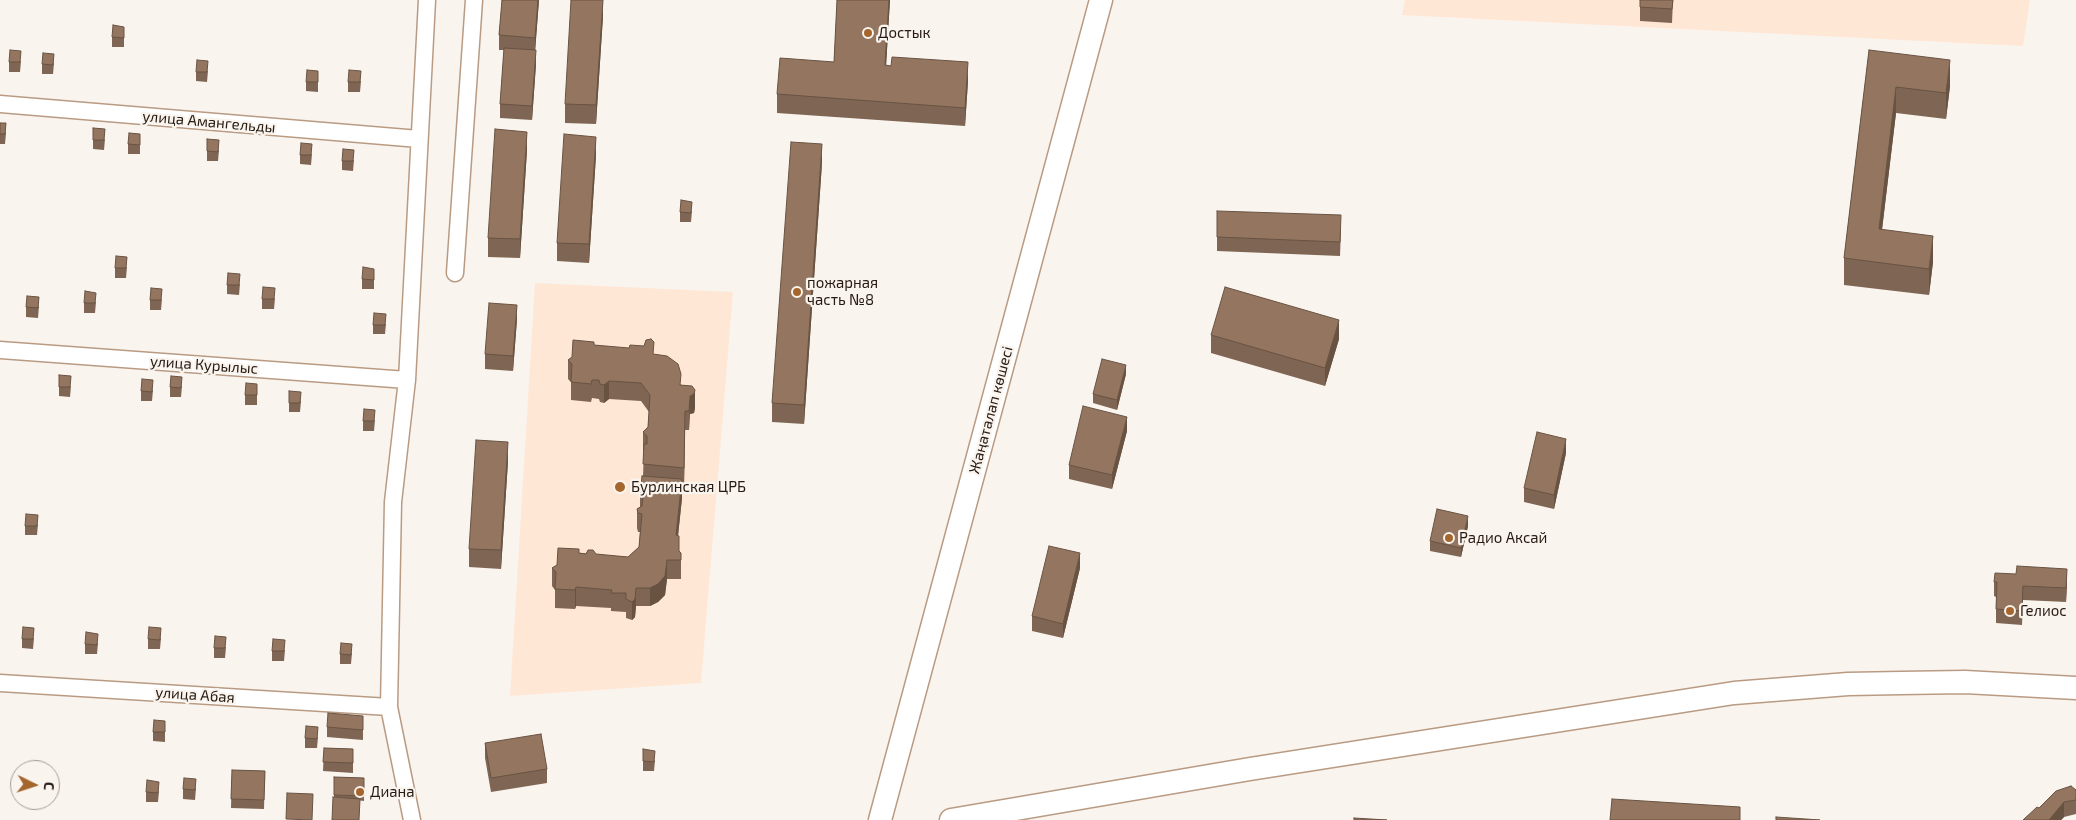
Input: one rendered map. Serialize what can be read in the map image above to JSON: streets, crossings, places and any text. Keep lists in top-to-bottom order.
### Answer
{
  "streets": {
    "main road": ["Жаңаталап көшесі"],
    "street": ["улица Амангельды", "улица Курылыс", "улица Абая"]
  },
  "places": [
    "Достык",
    "пожарная часть №8",
    "Бурлинская ЦРБ",
    "Радио Аксай",
    "Гелиос",
    "Диана"
  ],
  "north": "right"
}
